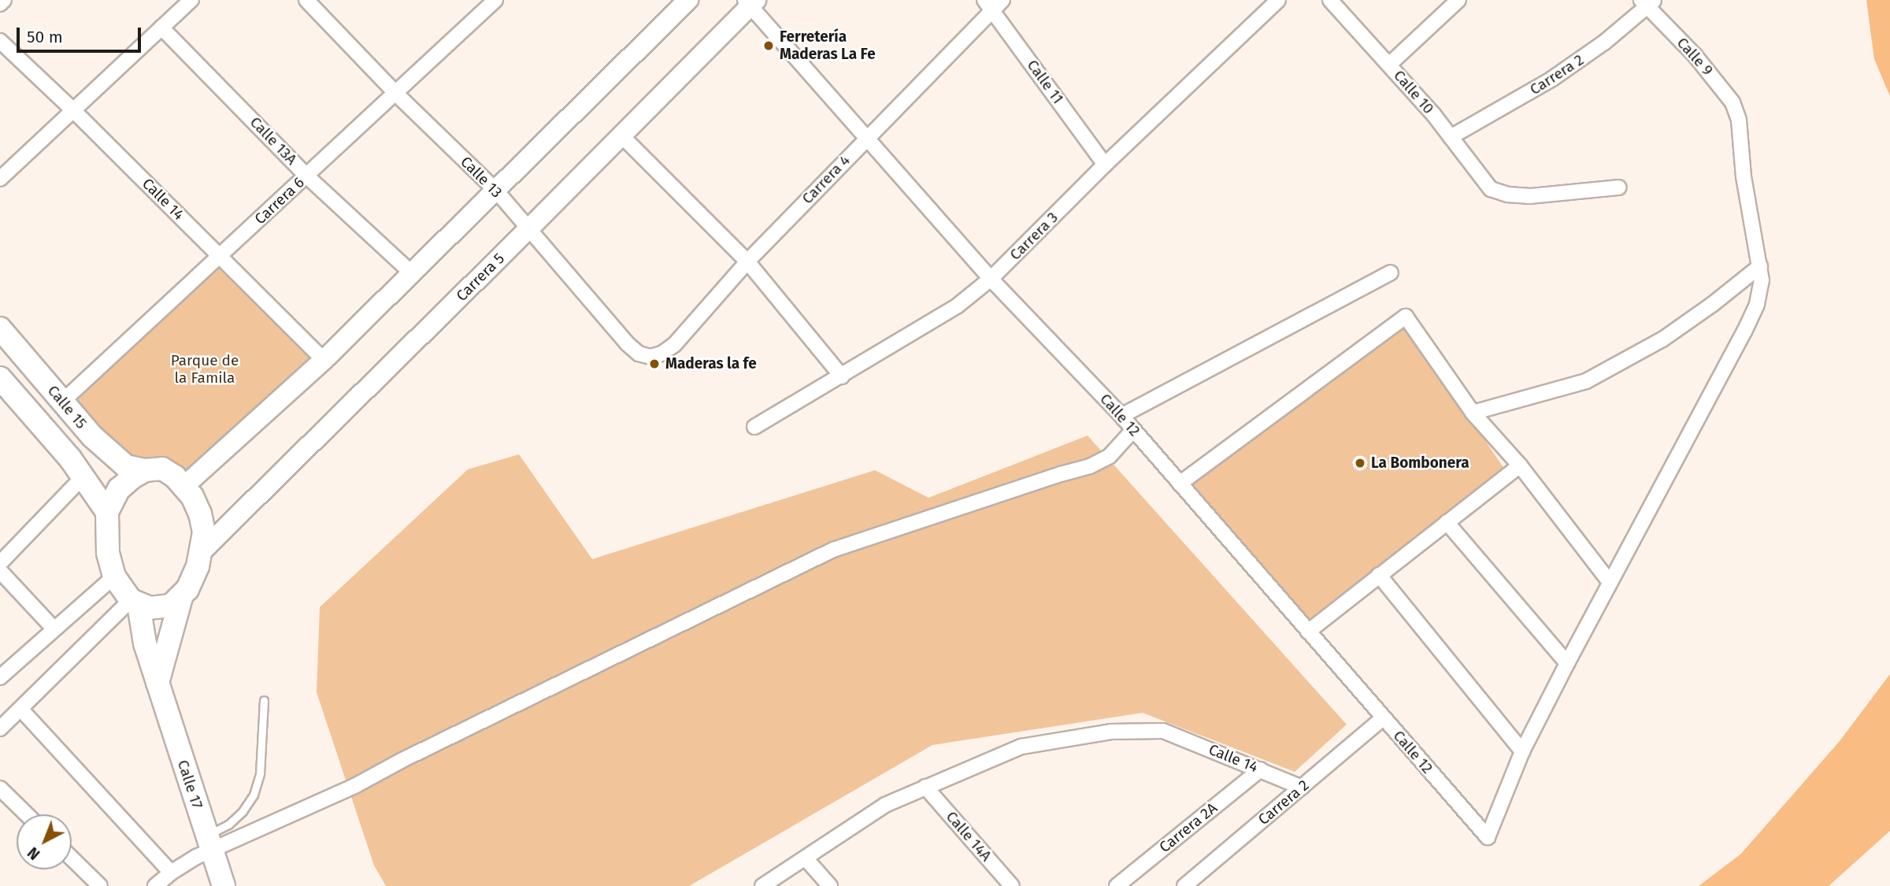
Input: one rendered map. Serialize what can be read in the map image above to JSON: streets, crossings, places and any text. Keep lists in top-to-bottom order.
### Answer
{
  "streets": {
    "main road": ["Carrera 5", "Calle 15", "Calle 17"],
    "street": [
      "Calle 9",
      "Carrera 2",
      "Calle 11",
      "Calle 10",
      "Calle 13A",
      "Calle 13",
      "Carrera 4",
      "Calle 14",
      "Carrera 6",
      "Carrera 3",
      "Calle 12",
      "Carrera 2A",
      "Calle 14A"
    ]
  },
  "crossings": [
    ["Calle 9", "Carrera 2"],
    ["Carrera 2", "Calle 10"],
    ["Carrera 2", "Calle 14"],
    ["Carrera 2", "Calle 12"],
    ["Calle 11", "Carrera 4"],
    ["Calle 11", "Carrera 3"],
    ["Calle 13A", "Carrera 6"],
    ["Calle 13", "Carrera 4"],
    ["Calle 13", "Carrera 6"],
    ["Calle 13", "Carrera 5"],
    ["Carrera 4", "Calle 12"],
    ["Calle 14", "Carrera 6"],
    ["Calle 14", "Carrera 2A"],
    ["Calle 14", "Calle 14A"],
    ["Carrera 6", "Calle 15"],
    ["Carrera 3", "Calle 12"],
    ["Carrera 5", "Calle 15"],
    ["Carrera 5", "Calle 12"],
    ["Carrera 5", "Calle 17"],
    ["Calle 15", "Calle 17"]
  ],
  "parks": ["Parque de la Famila"],
  "places": ["Ferretería Maderas La Fe", "Maderas la fe", "La Bombonera"],
  "scale_bar": "50 m",
  "north": "bottom left"
}
